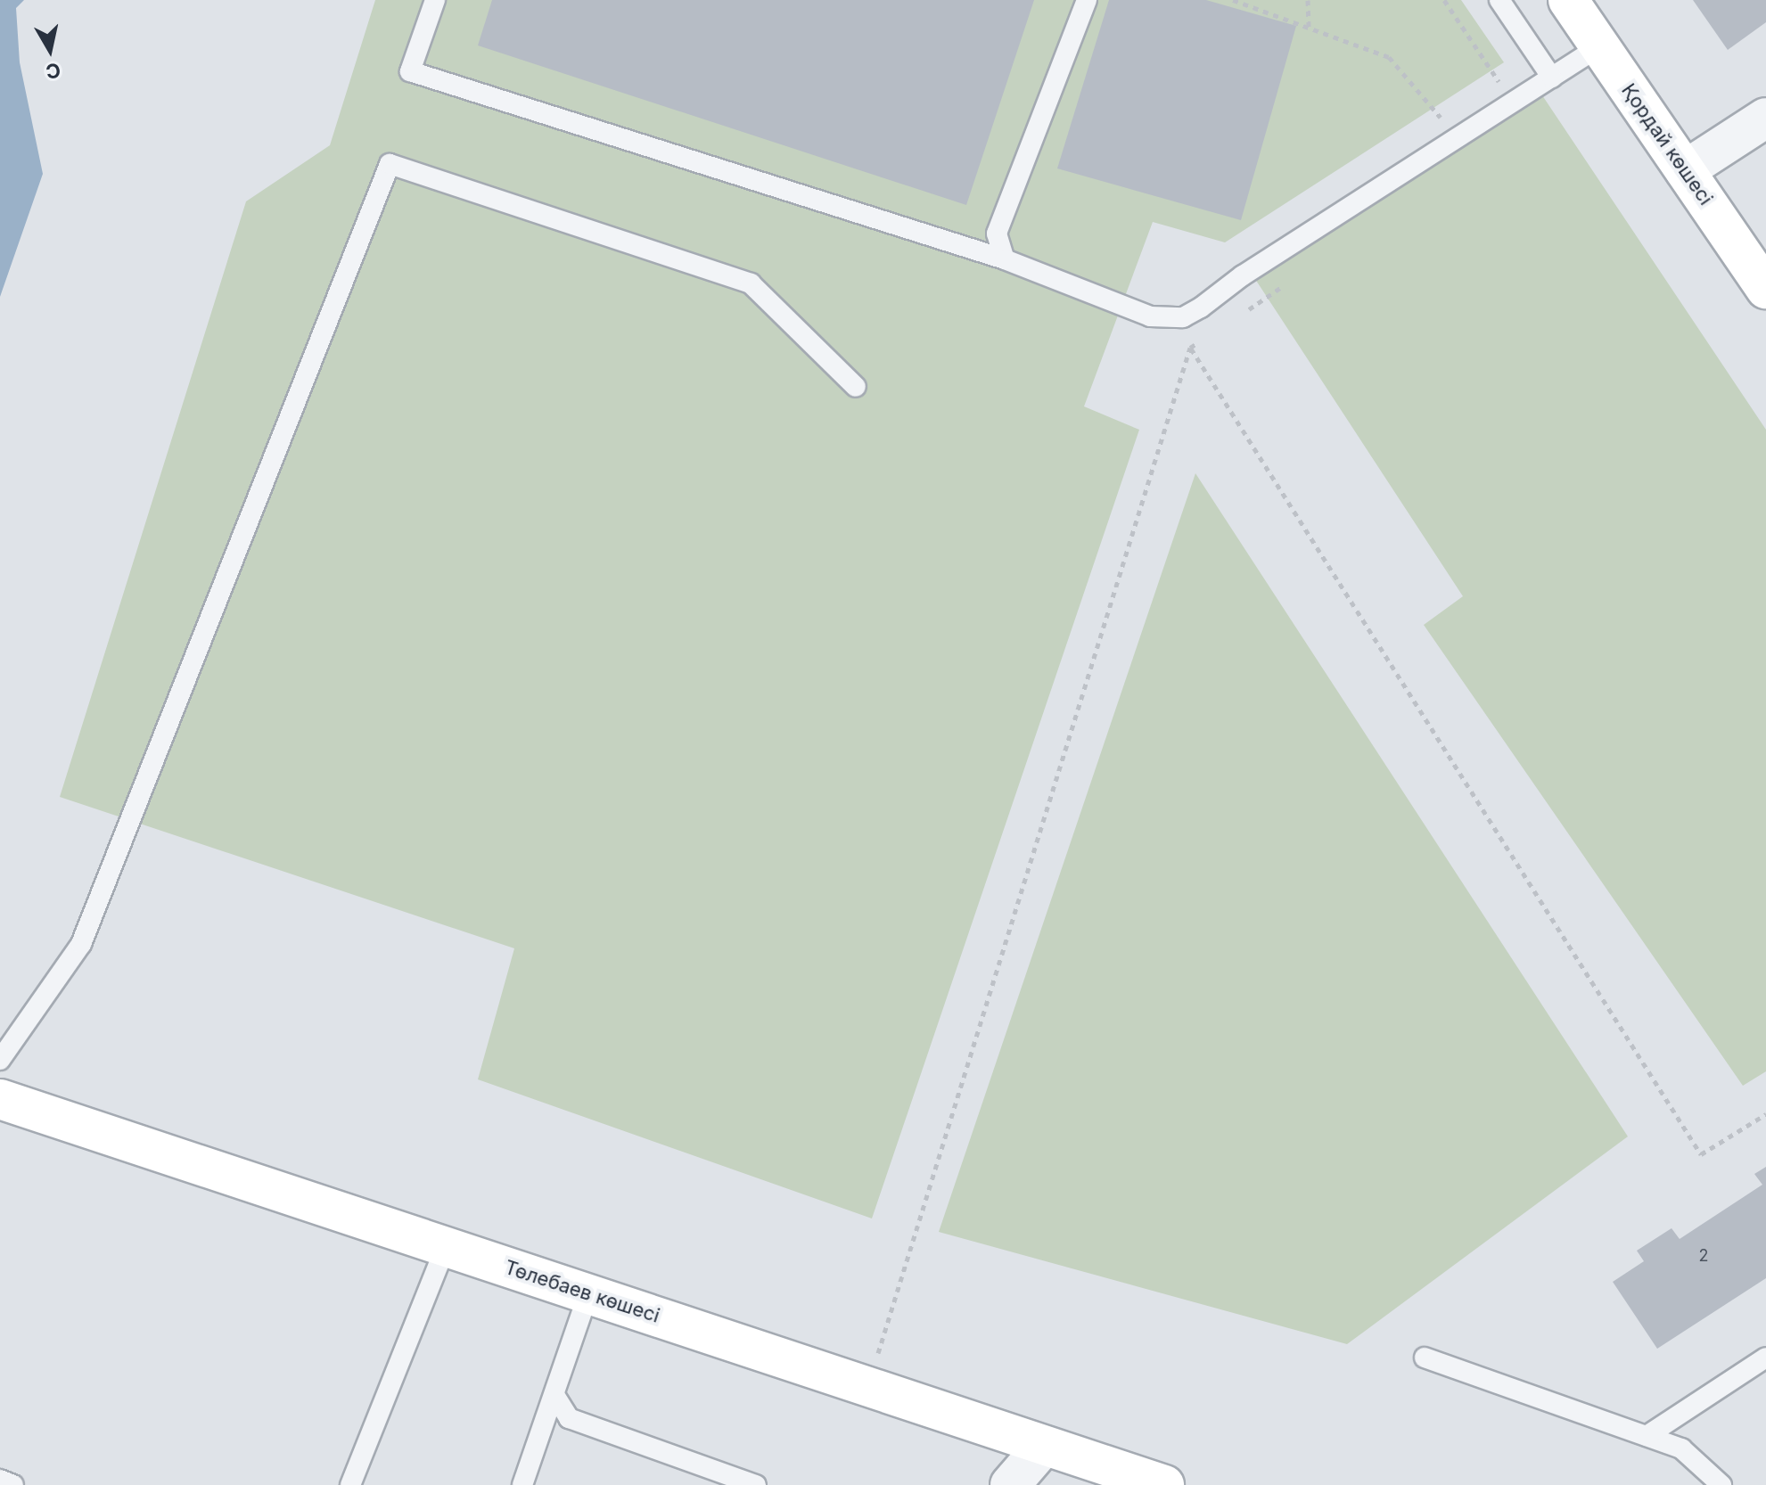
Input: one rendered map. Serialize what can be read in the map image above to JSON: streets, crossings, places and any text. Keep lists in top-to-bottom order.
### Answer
{
  "streets": {
    "street": ["Қордай көшесі", "Төлебаев көшесі"]
  },
  "house_numbers": ["2"],
  "north": "bottom"
}
